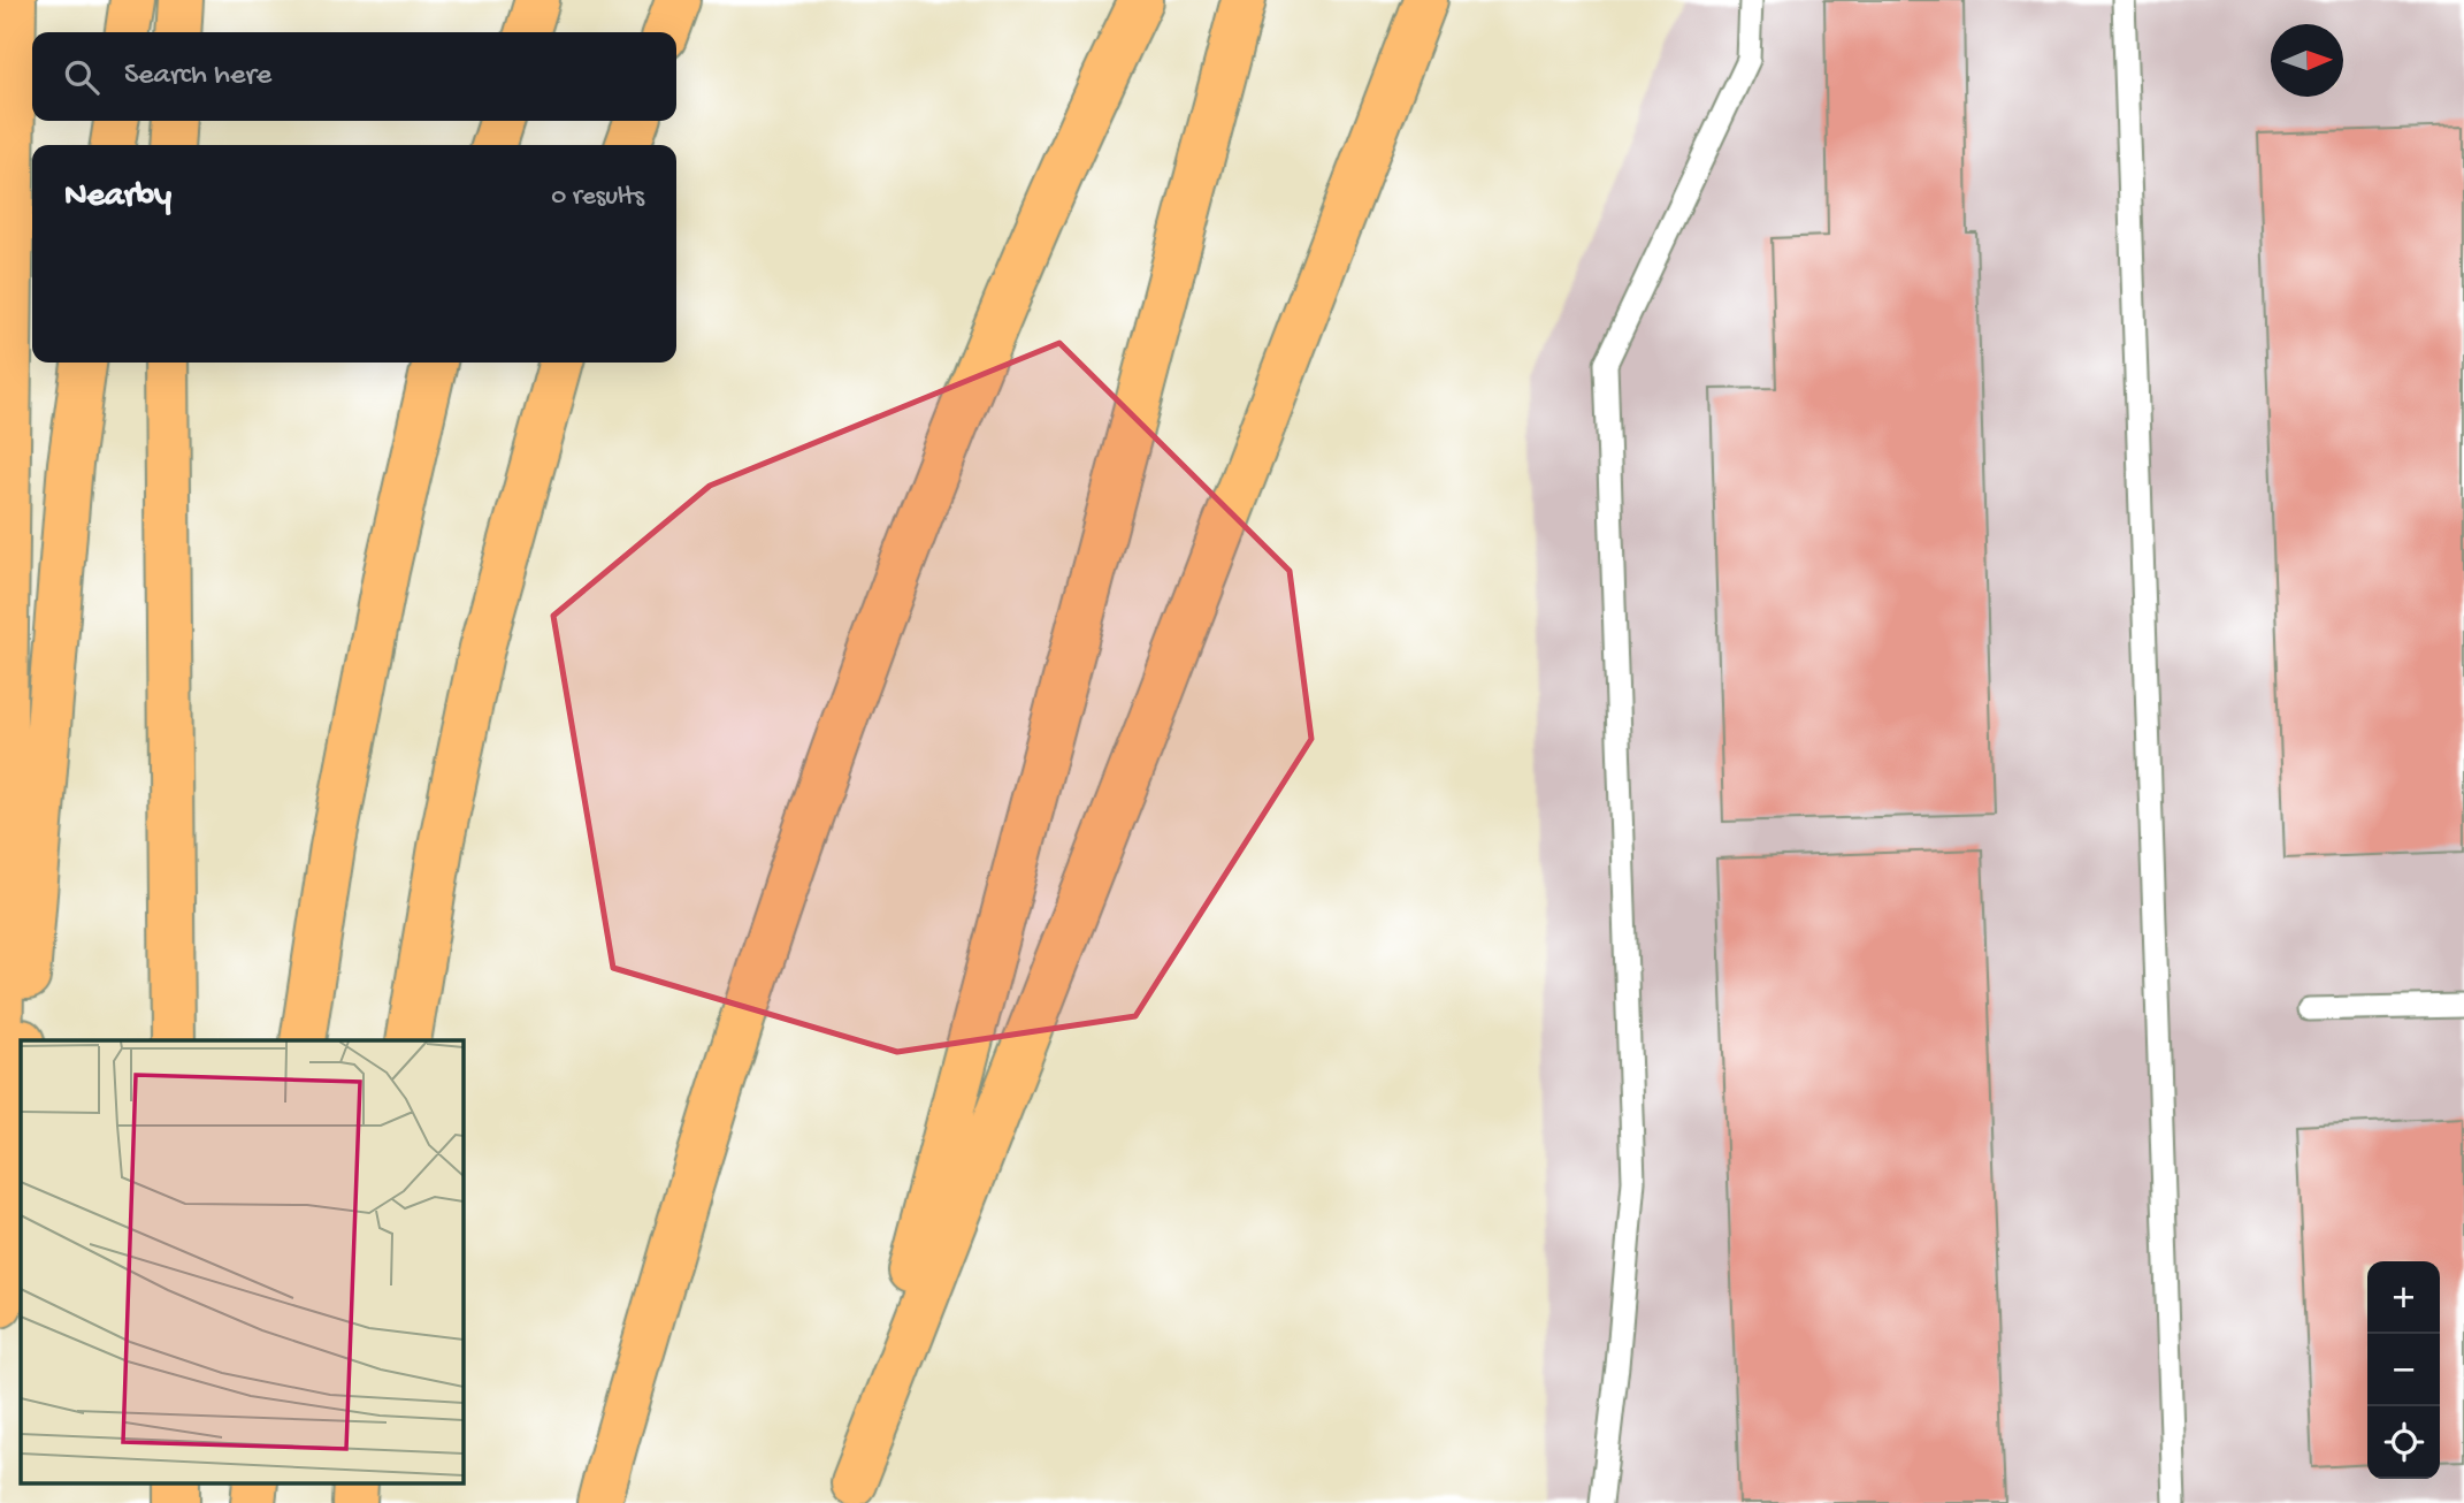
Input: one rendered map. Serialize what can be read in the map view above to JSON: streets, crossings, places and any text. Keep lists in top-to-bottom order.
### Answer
{
  "north": "right",
  "page": {
    "search": "Search here",
    "heading": ["Nearby", "0 results"],
    "map_buttons": ["+", "−"]
  }
}
